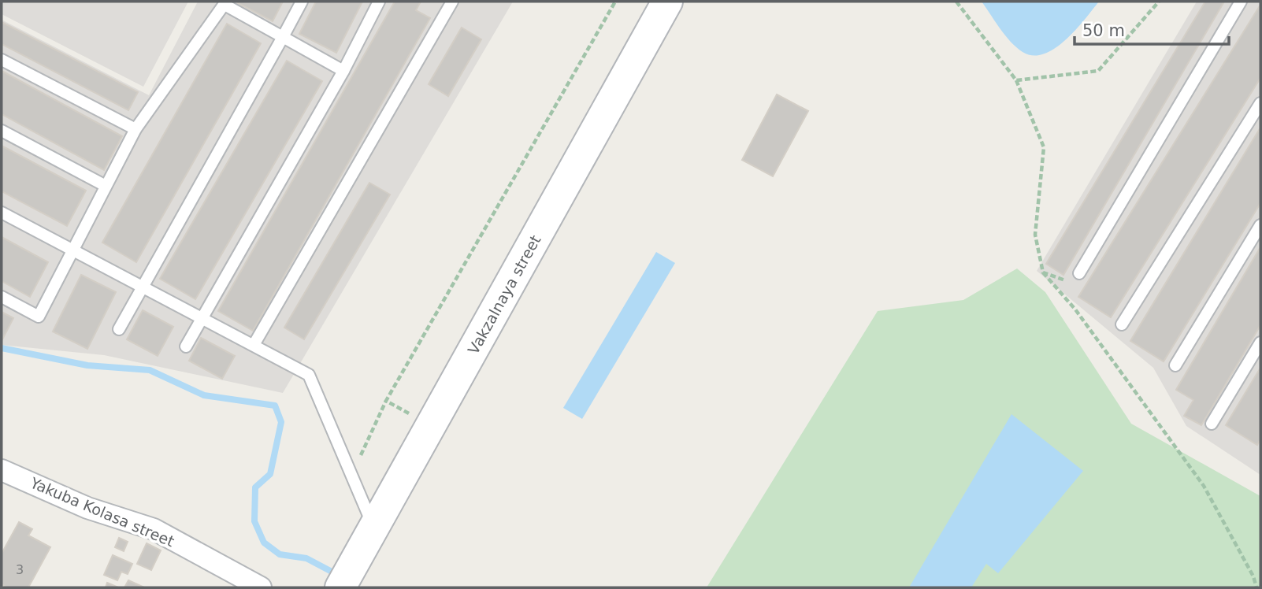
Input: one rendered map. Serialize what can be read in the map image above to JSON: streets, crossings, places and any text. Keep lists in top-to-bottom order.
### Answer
{
  "streets": {
    "main road": ["Vakzalnaya street"],
    "street": ["Yakuba Kolasa street"]
  },
  "house_numbers": ["3"],
  "scale_bar": "50 m"
}
